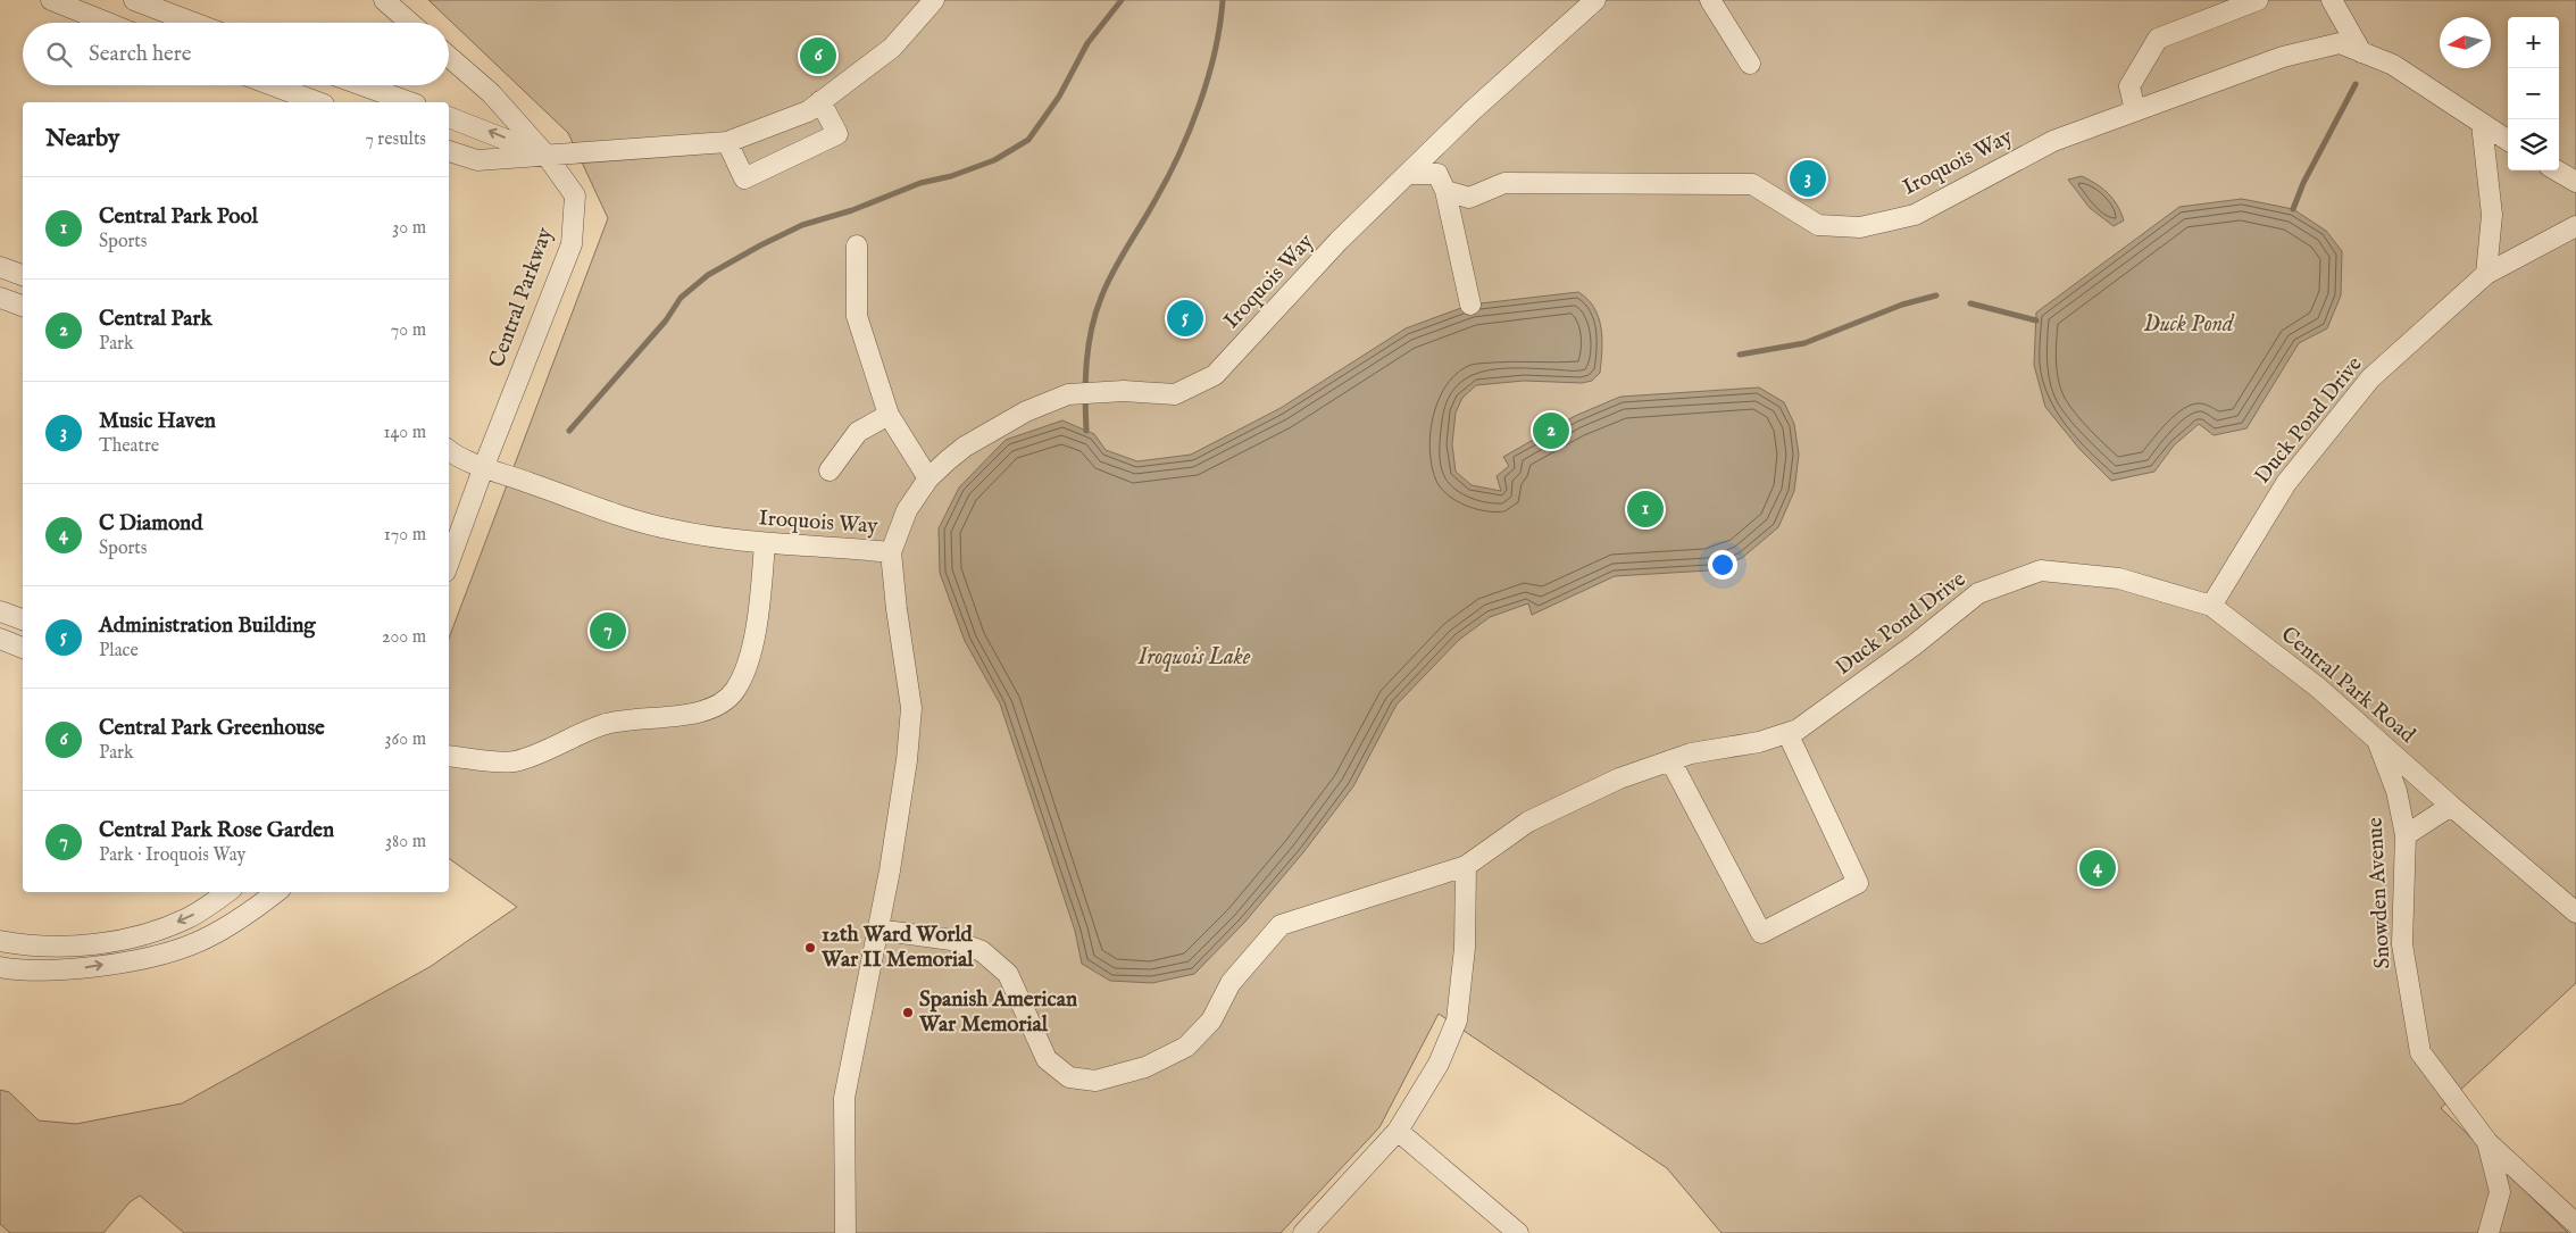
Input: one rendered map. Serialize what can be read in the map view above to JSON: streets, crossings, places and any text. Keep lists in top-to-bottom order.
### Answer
{
  "streets": {
    "street": [
      "Iroquois Way",
      "Central Parkway",
      "Duck Pond Drive",
      "Central Park Road",
      "Snowden Avenue"
    ]
  },
  "crossings": [
    ["Iroquois Way", "Central Parkway"],
    ["Duck Pond Drive", "Central Park Road"],
    ["Central Park Road", "Snowden Avenue"]
  ],
  "water": ["Duck Pond", "Iroquois Lake"],
  "places": ["12th Ward World War II Memorial", "Spanish American War Memorial"],
  "north": "left",
  "page": {
    "map_buttons": ["+", "−"],
    "search": "Search here",
    "pins": [
      "6",
      "3",
      "5",
      "2",
      "1",
      "7",
      "4"
    ],
    "heading": ["Nearby", "7 results"],
    "list": [
      {
        "mark": "1",
        "name": "Central Park Pool",
        "note": "Sports",
        "value": "30 m"
      },
      {
        "mark": "2",
        "name": "Central Park",
        "note": "Park",
        "value": "70 m"
      },
      {
        "mark": "3",
        "name": "Music Haven",
        "note": "Theatre",
        "value": "140 m"
      },
      {
        "mark": "4",
        "name": "C Diamond",
        "note": "Sports",
        "value": "170 m"
      },
      {
        "mark": "5",
        "name": "Administration Building",
        "note": "Place",
        "value": "200 m"
      },
      {
        "mark": "6",
        "name": "Central Park Greenhouse",
        "note": "Park",
        "value": "360 m"
      },
      {
        "mark": "7",
        "name": "Central Park Rose Garden",
        "note": "Park · Iroquois Way",
        "value": "380 m"
      }
    ]
  }
}
